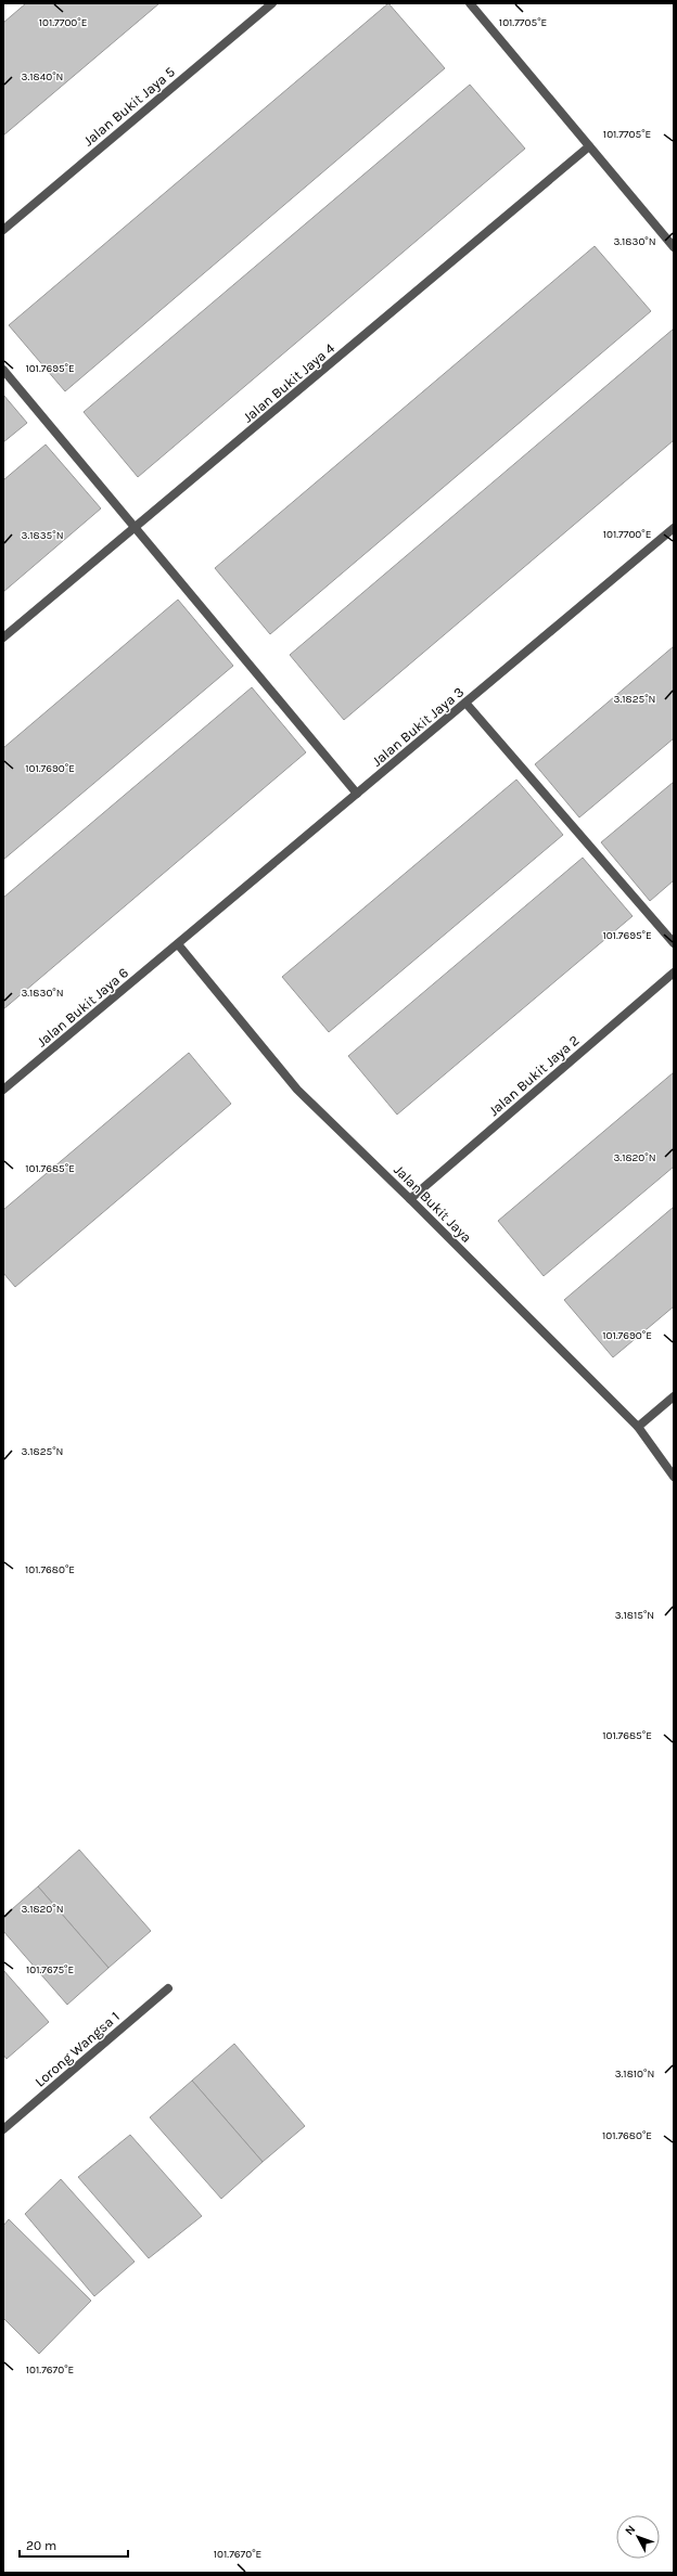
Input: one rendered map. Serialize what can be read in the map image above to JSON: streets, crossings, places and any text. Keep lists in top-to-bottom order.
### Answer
{
  "streets": {
    "street": [
      "Jalan Bukit Jaya 5",
      "Jalan Bukit Jaya 4",
      "Jalan Bukit Jaya 3",
      "Jalan Bukit Jaya 6",
      "Jalan Bukit Jaya 2",
      "Jalan Bukit Jaya",
      "Lorong Wangsa 1"
    ]
  },
  "crossings": [
    ["Jalan Bukit Jaya 3", "Jalan Bukit Jaya 6"],
    ["Jalan Bukit Jaya 3", "Jalan Bukit Jaya"],
    ["Jalan Bukit Jaya 6", "Jalan Bukit Jaya"],
    ["Jalan Bukit Jaya 2", "Jalan Bukit Jaya"]
  ],
  "scale_bar": "20 m",
  "north": "top left",
  "coordinates": [
    "101.7705°E",
    "101.7700°E",
    "3.1840°N",
    "3.1830°N",
    "101.7695°E",
    "3.1835°N",
    "3.1825°N",
    "101.7690°E",
    "3.1820°N",
    "101.7685°E",
    "101.7680°E",
    "3.1815°N",
    "101.7675°E",
    "3.1810°N",
    "101.7670°E"
  ]
}
